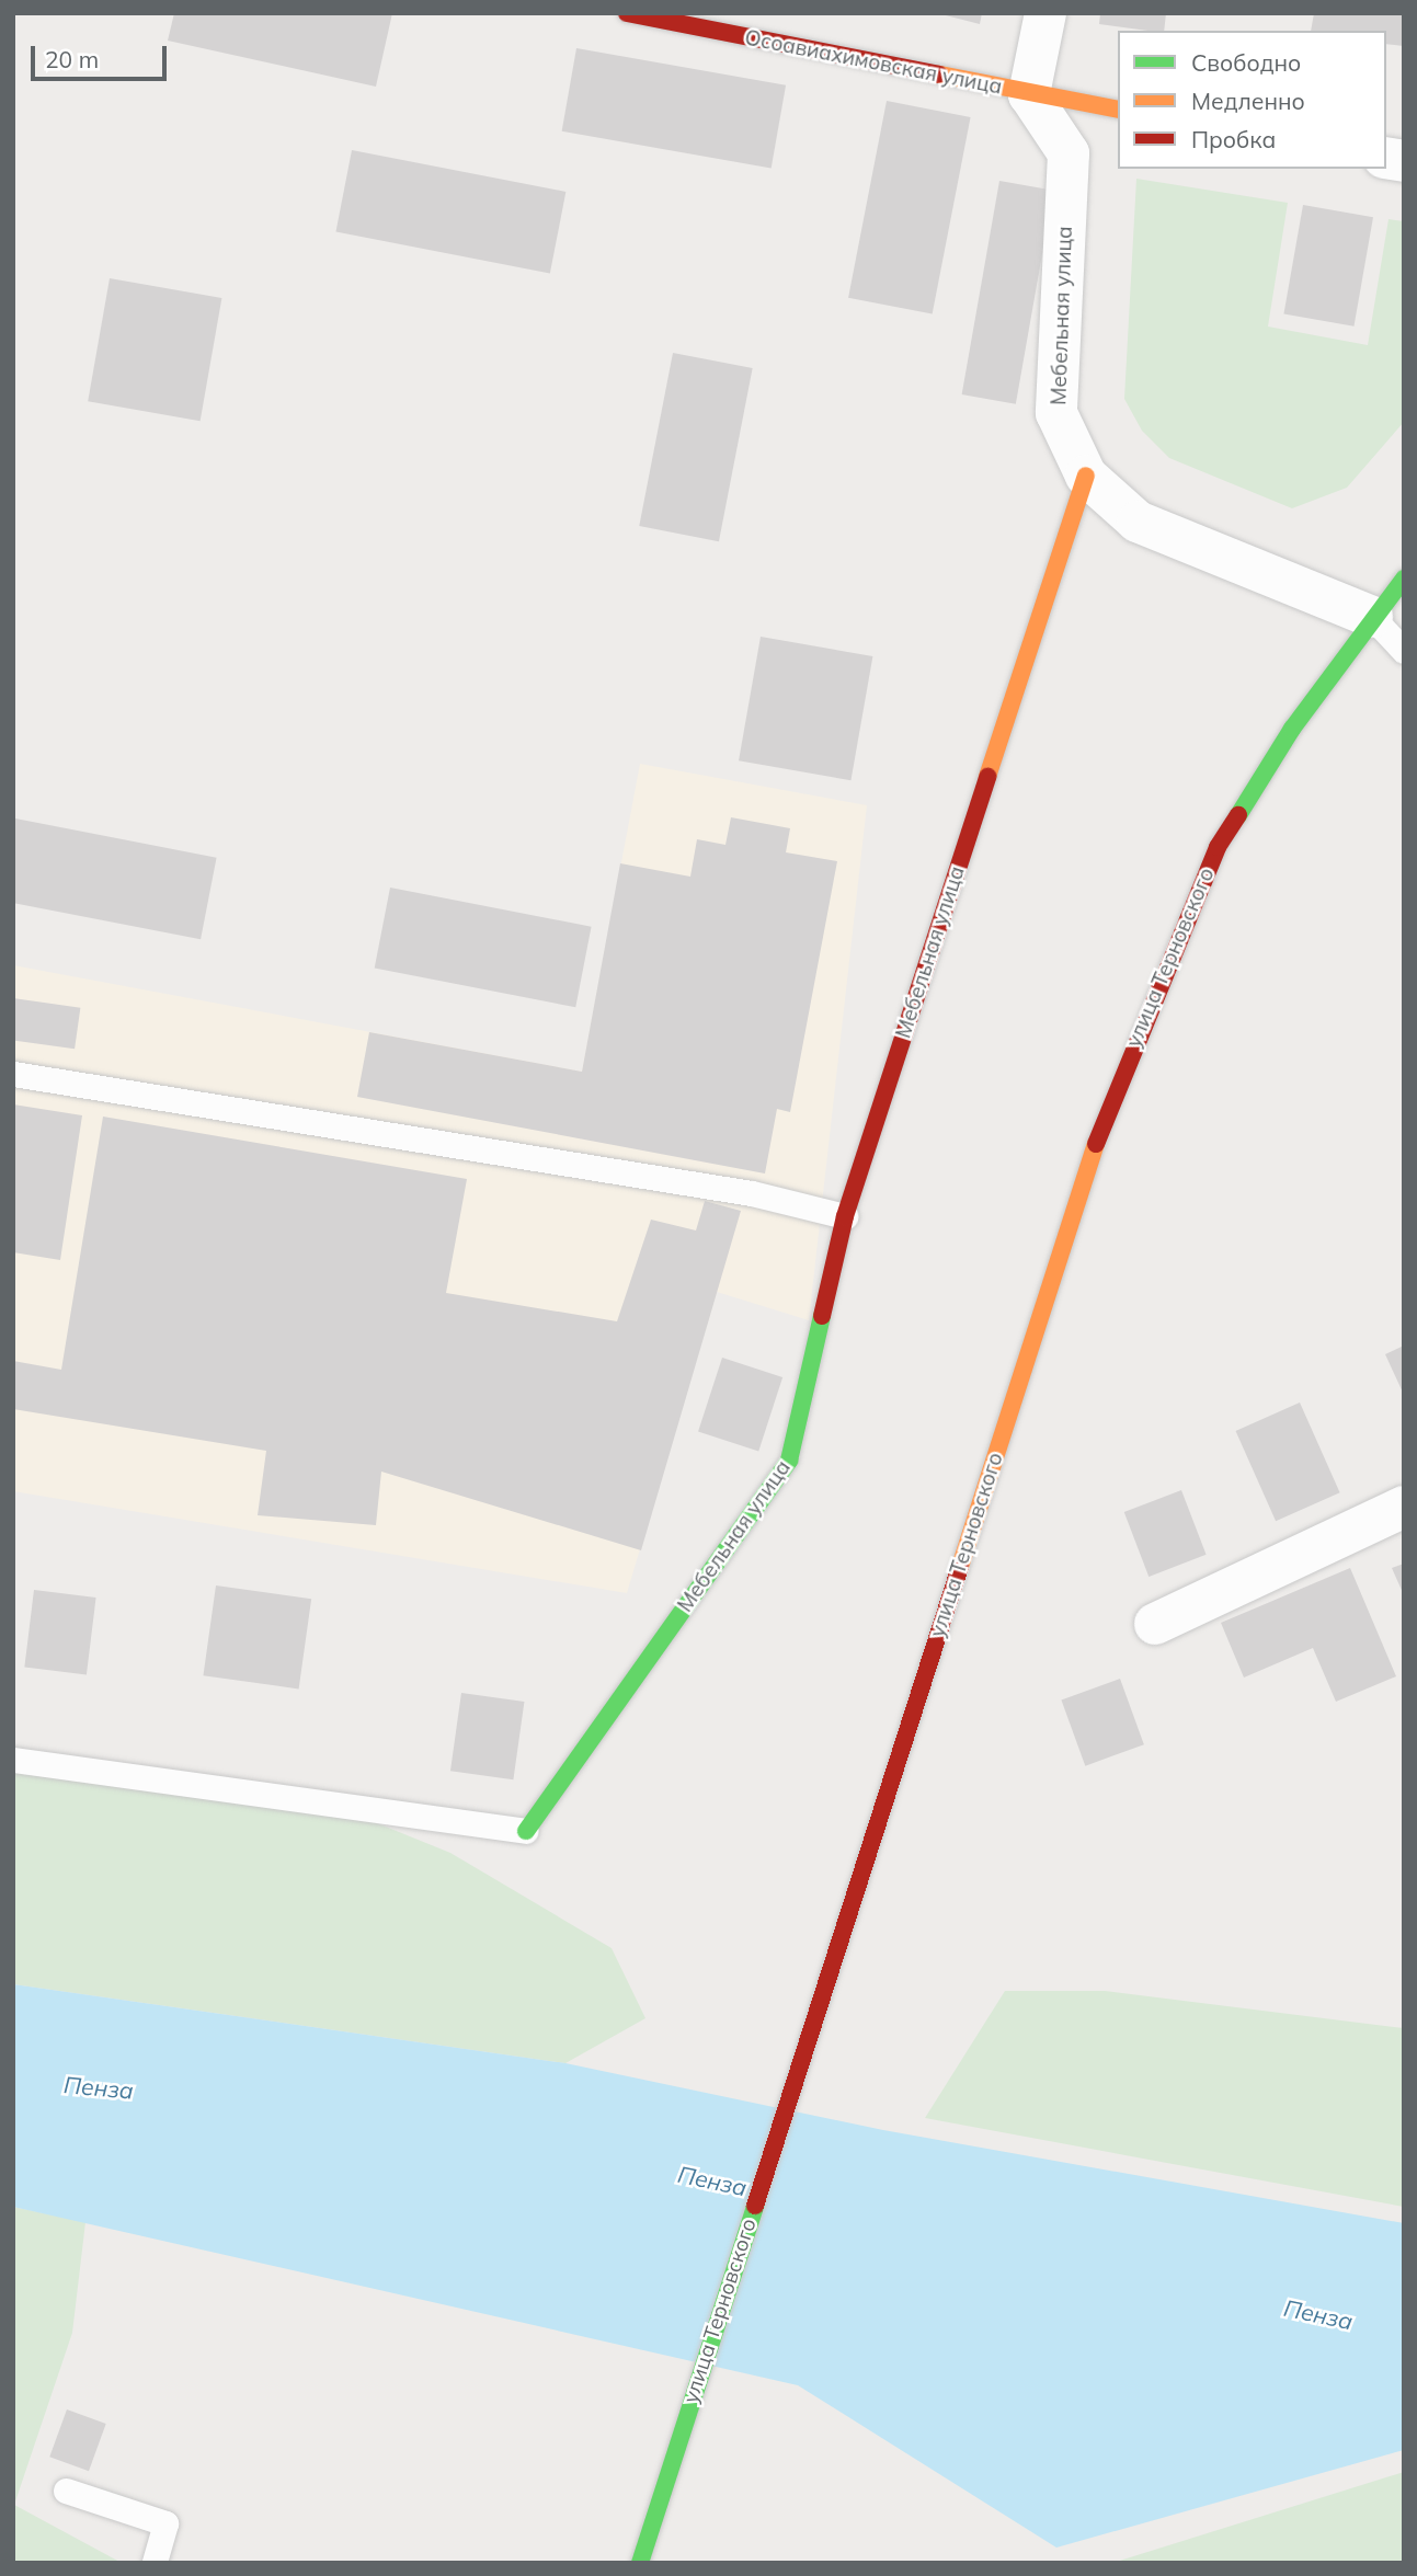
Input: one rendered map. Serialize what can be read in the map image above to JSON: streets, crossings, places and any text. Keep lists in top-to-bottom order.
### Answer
{
  "streets": {
    "main road": ["Осоавиахимовская улица", "Мебельная улица", "улица Терновского"]
  },
  "crossings": [
    ["Осоавиахимовская улица", "Мебельная улица"]
  ],
  "water": ["Пенза"],
  "legend": ["Свободно", "Медленно", "Пробка"],
  "scale_bar": "20 m"
}
